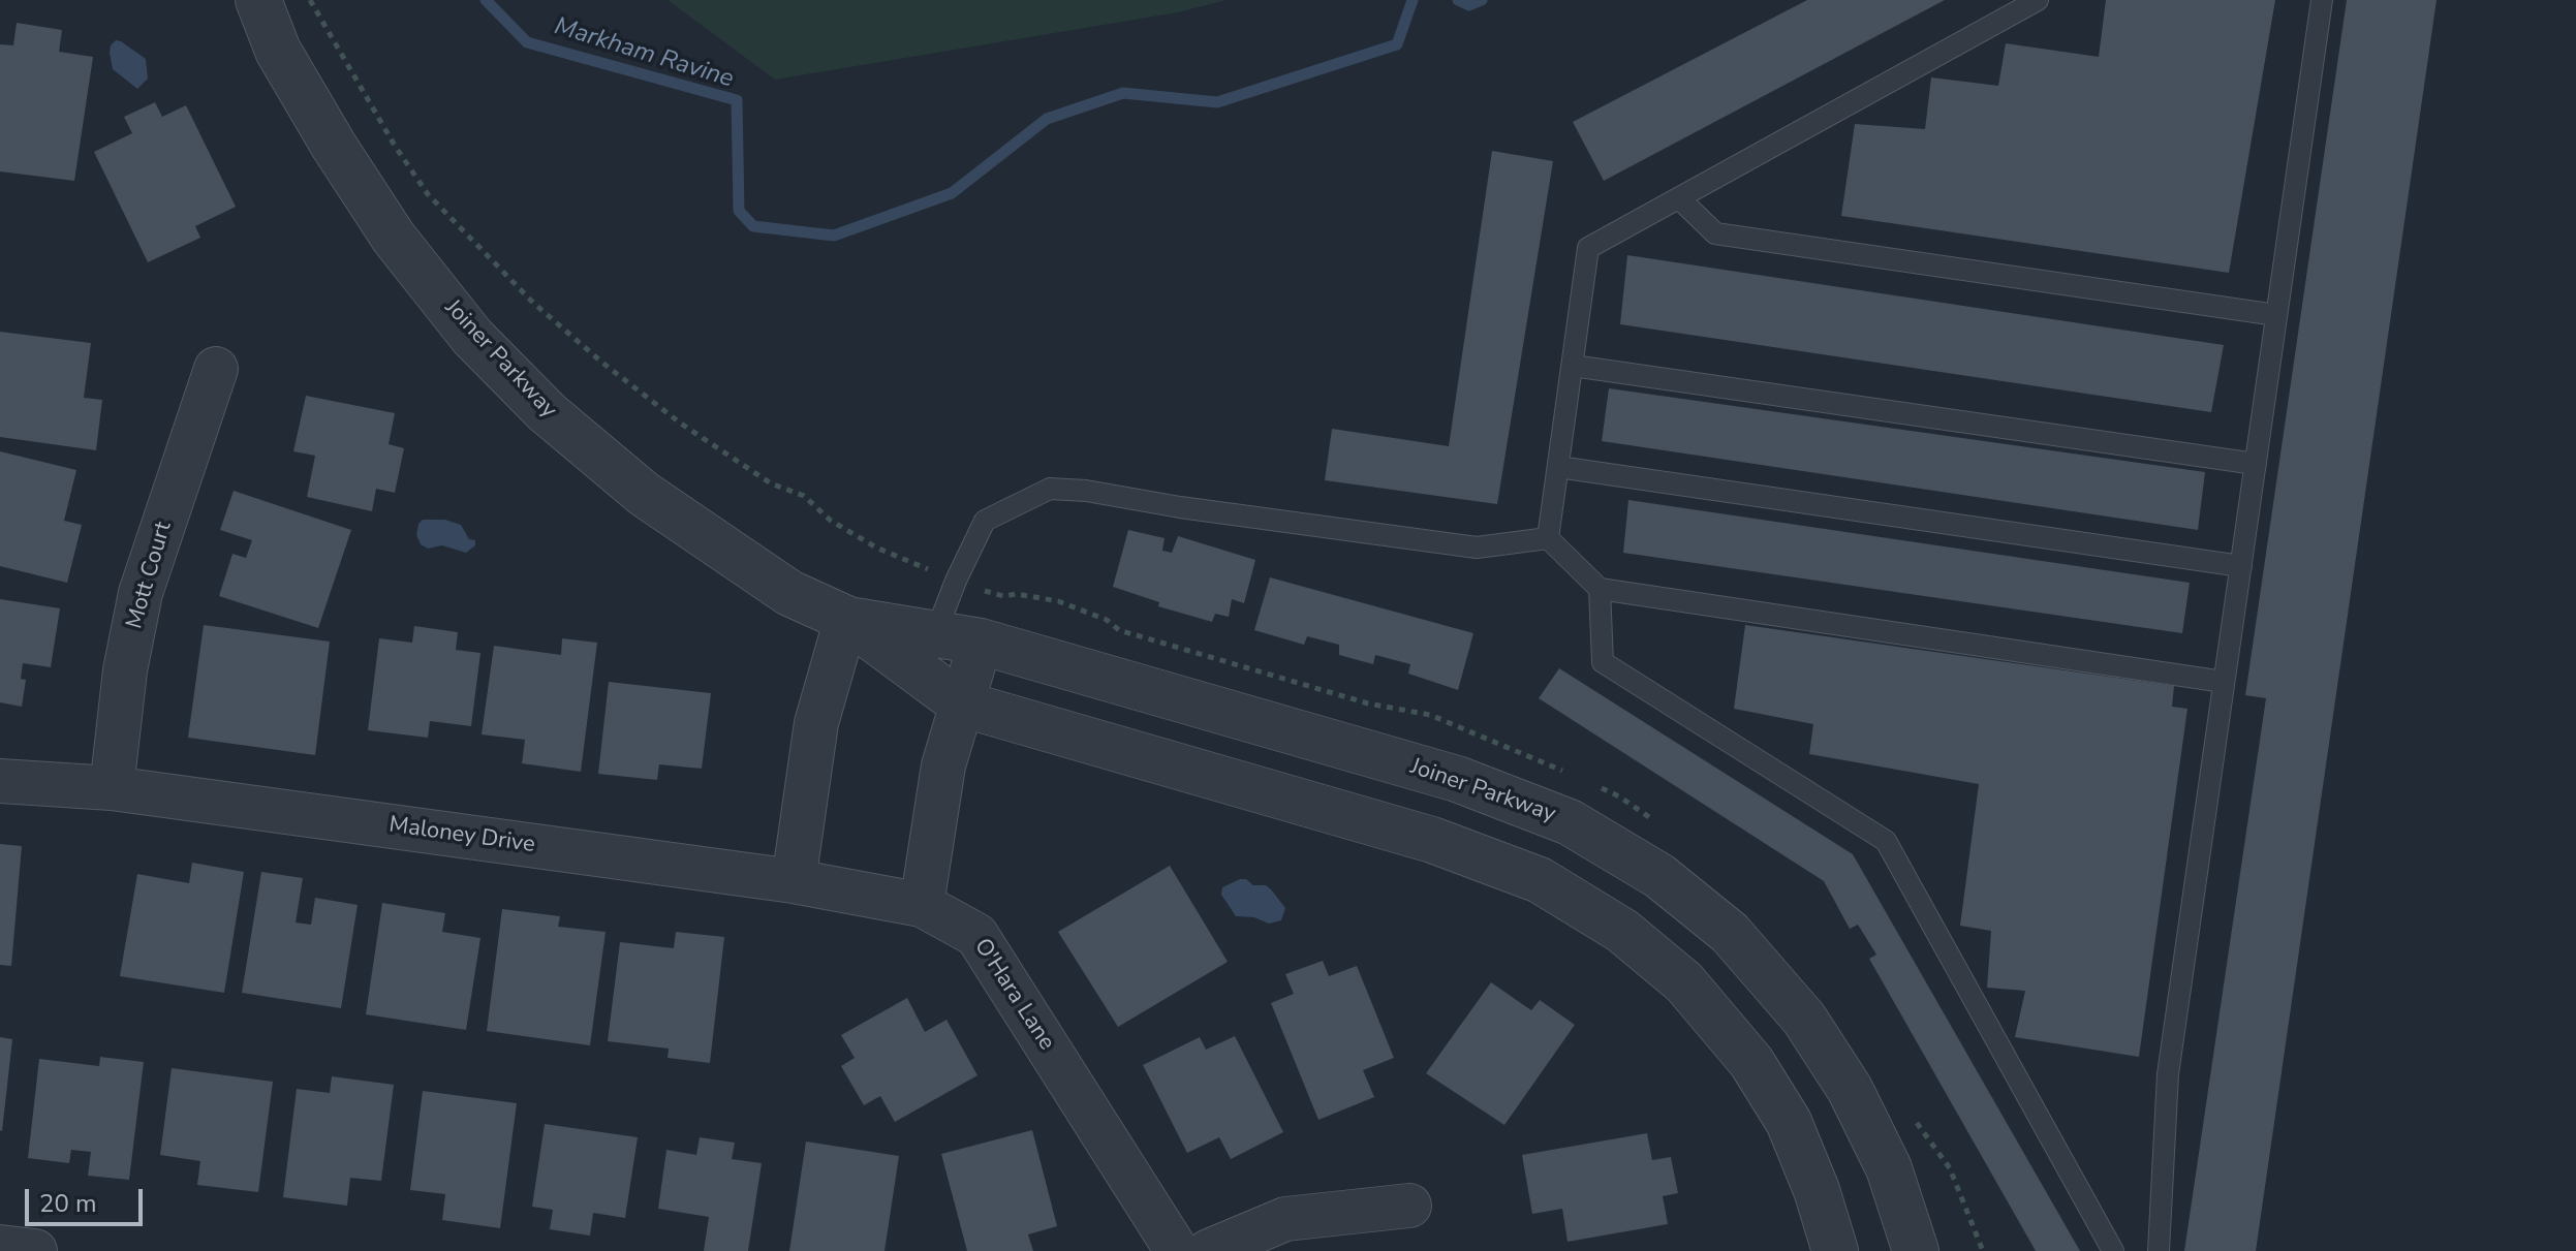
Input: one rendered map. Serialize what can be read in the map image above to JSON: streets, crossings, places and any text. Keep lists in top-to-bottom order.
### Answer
{
  "streets": {
    "street": [
      "Joiner Parkway",
      "Mott Court",
      "Maloney Drive",
      "O'Hara Lane"
    ]
  },
  "crossings": [
    ["Mott Court", "Maloney Drive"],
    ["Maloney Drive", "O'Hara Lane"]
  ],
  "water": ["Markham Ravine"],
  "scale_bar": "20 m"
}
